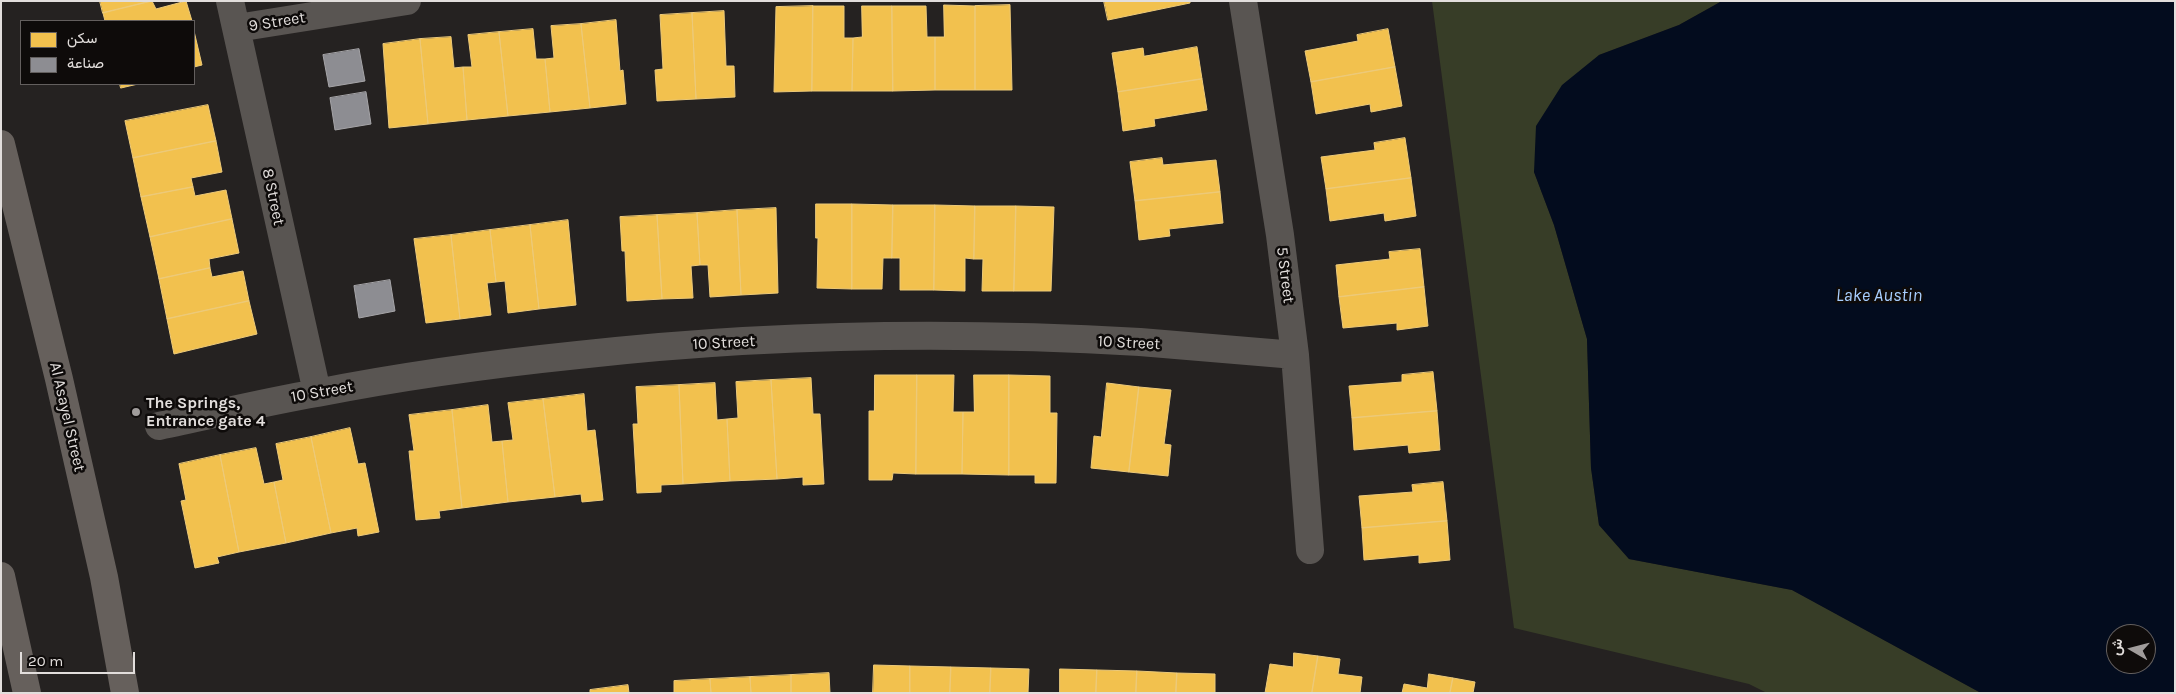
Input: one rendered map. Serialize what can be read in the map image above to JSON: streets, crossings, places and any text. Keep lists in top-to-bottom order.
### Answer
{
  "streets": {
    "main road": ["Al Asayel Street"],
    "street": [
      "9 Street",
      "8 Street",
      "5 Street",
      "10 Street"
    ]
  },
  "crossings": [
    ["9 Street", "8 Street"],
    ["8 Street", "10 Street"],
    ["5 Street", "10 Street"]
  ],
  "water": ["Lake Austin"],
  "places": ["The Springs, Entrance gate 4"],
  "legend": ["سكن", "صناعة"],
  "scale_bar": "20 m",
  "north": "left"
}
